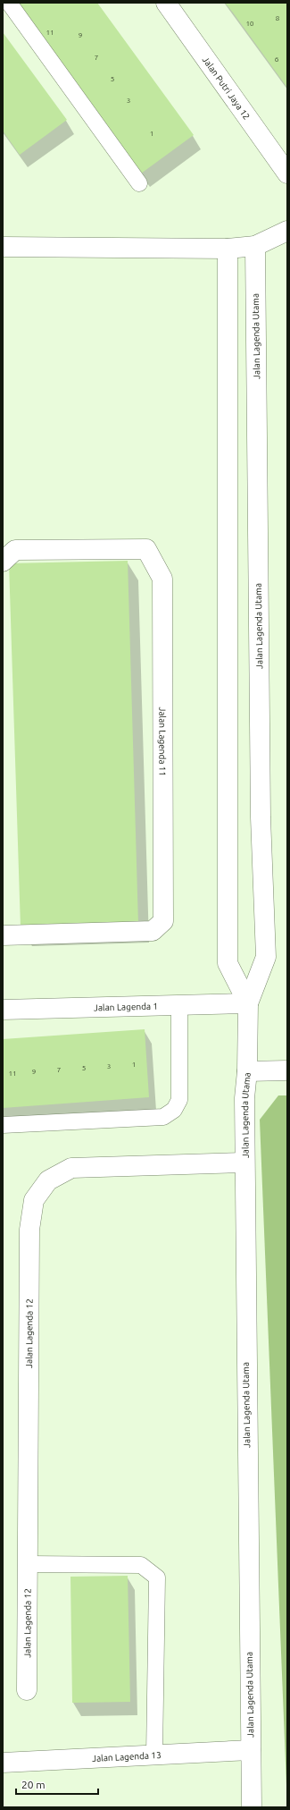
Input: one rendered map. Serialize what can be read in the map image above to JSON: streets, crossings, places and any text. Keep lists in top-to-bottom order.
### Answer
{
  "streets": {
    "street": [
      "Jalan Putri Jaya 12",
      "Jalan Lagenda Utama",
      "Jalan Lagenda 11",
      "Jalan Lagenda 1",
      "Jalan Lagenda 12",
      "Jalan Lagenda 13"
    ]
  },
  "crossings": [
    ["Jalan Lagenda Utama", "Jalan Lagenda 1"],
    ["Jalan Lagenda Utama", "Jalan Lagenda 12"],
    ["Jalan Lagenda Utama", "Jalan Lagenda 13"]
  ],
  "house_numbers": [
    "8",
    "10",
    "11",
    "9",
    "7",
    "6",
    "5",
    "3",
    "1",
    "1",
    "3",
    "5",
    "7",
    "9",
    "11"
  ],
  "scale_bar": "20 m"
}
